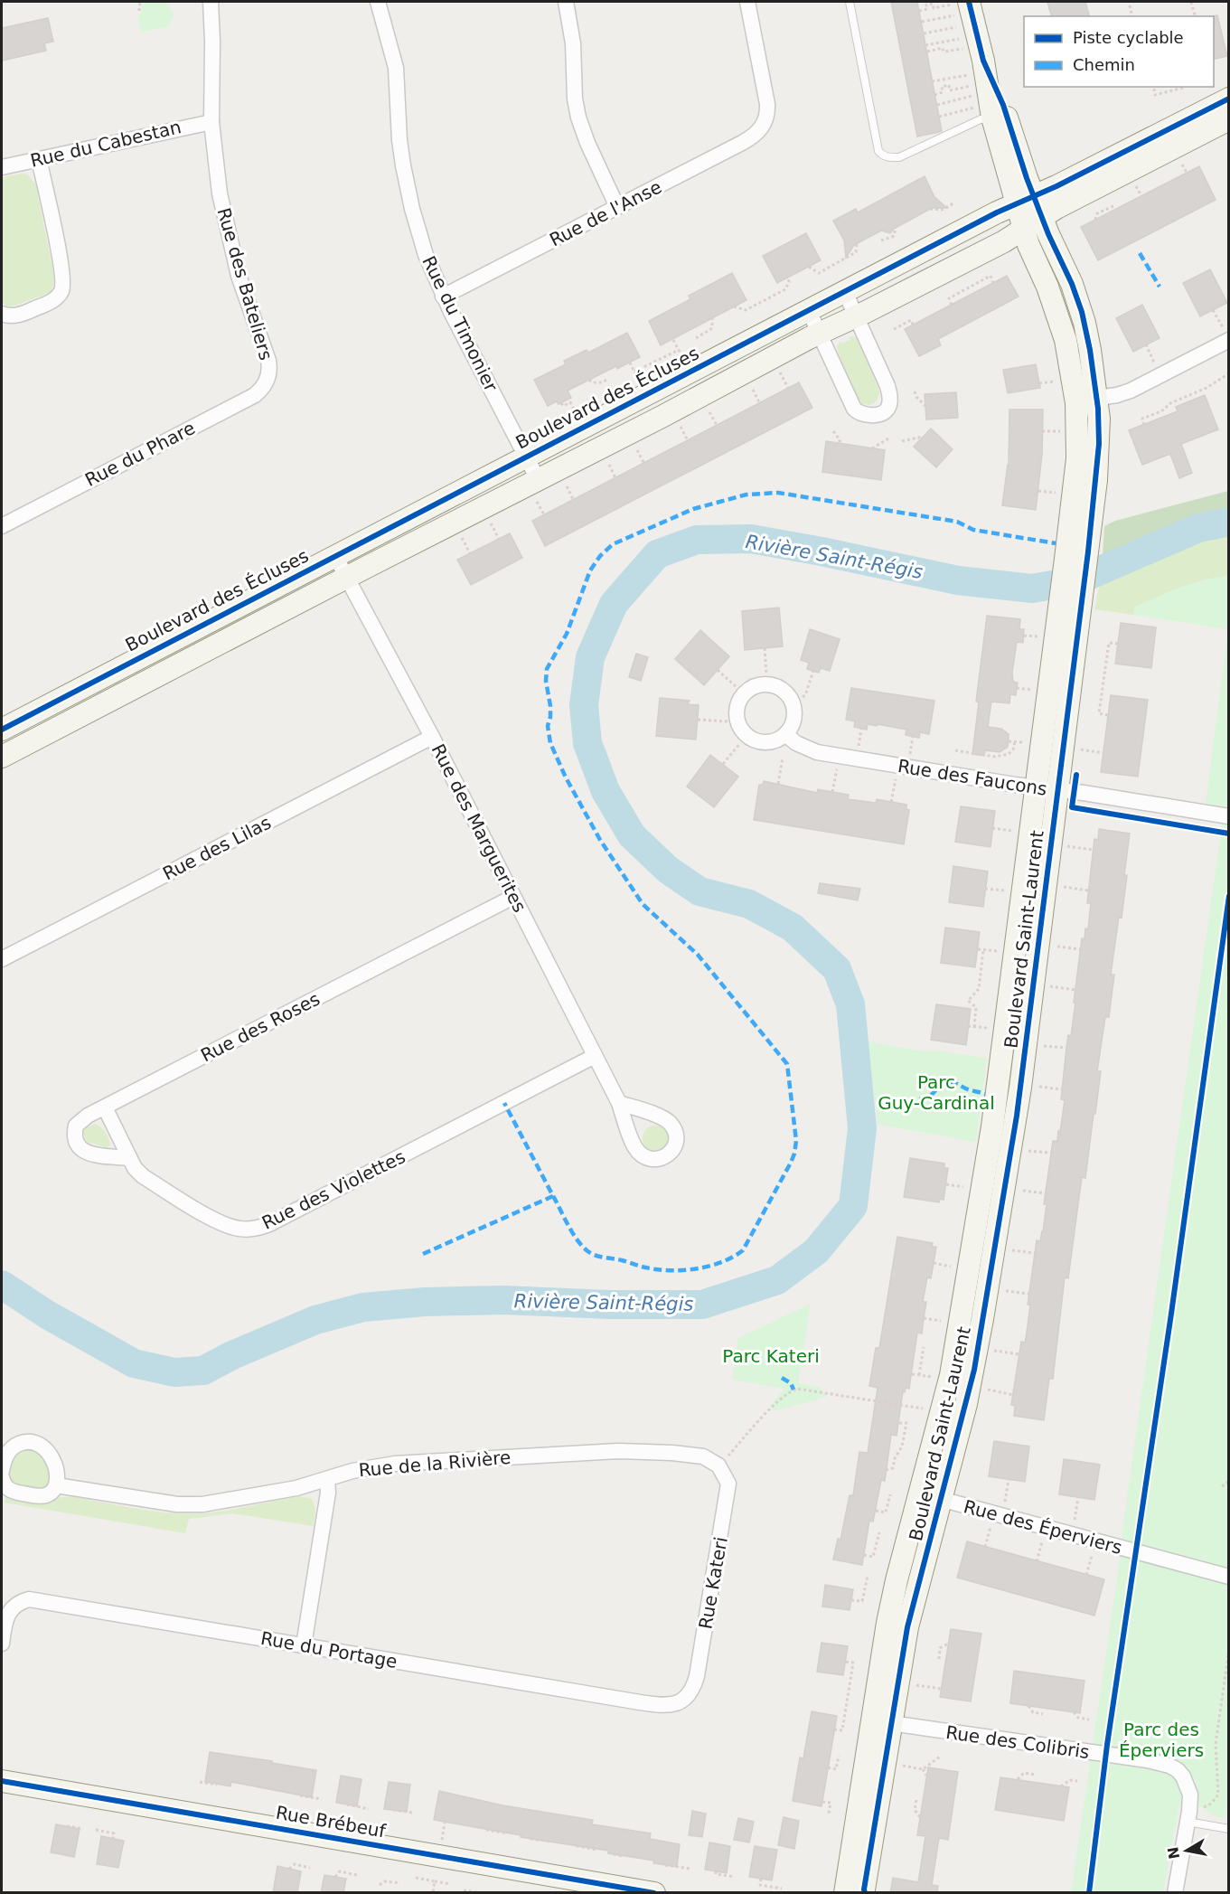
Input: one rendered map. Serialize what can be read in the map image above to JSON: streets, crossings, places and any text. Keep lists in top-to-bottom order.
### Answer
{
  "streets": {
    "street": [
      "Rue du Cabestan",
      "Rue de l'Anse",
      "Rue des Bateliers",
      "Rue du Timonier",
      "Boulevard des Écluses",
      "Rue du Phare",
      "Rue des Faucons",
      "Rue des Marguerites",
      "Rue des Lilas",
      "Boulevard Saint-Laurent",
      "Rue des Roses",
      "Rue des Violettes",
      "Rue de la Rivière",
      "Rue des Éperviers",
      "Rue Kateri",
      "Rue du Portage",
      "Rue des Colibris",
      "Rue Brébeuf"
    ]
  },
  "crossings": [
    ["Rue du Cabestan", "Rue des Bateliers"],
    ["Rue de l'Anse", "Rue du Timonier"],
    ["Rue des Bateliers", "Rue du Phare"],
    ["Rue du Timonier", "Boulevard des Écluses"],
    ["Boulevard des Écluses", "Rue des Marguerites"],
    ["Boulevard des Écluses", "Boulevard Saint-Laurent"],
    ["Rue des Faucons", "Boulevard Saint-Laurent"],
    ["Rue des Marguerites", "Rue des Lilas"],
    ["Rue des Marguerites", "Rue des Roses"],
    ["Rue des Marguerites", "Rue des Violettes"],
    ["Boulevard Saint-Laurent", "Rue des Éperviers"],
    ["Boulevard Saint-Laurent", "Rue des Colibris"],
    ["Rue des Roses", "Rue des Violettes"],
    ["Rue de la Rivière", "Rue Kateri"],
    ["Rue Kateri", "Rue du Portage"]
  ],
  "water": ["Rivière Saint-Régis"],
  "parks": ["Parc Guy-Cardinal", "Parc Kateri", "Parc des Éperviers"],
  "legend": ["Piste cyclable", "Chemin"],
  "north": "left"
}
